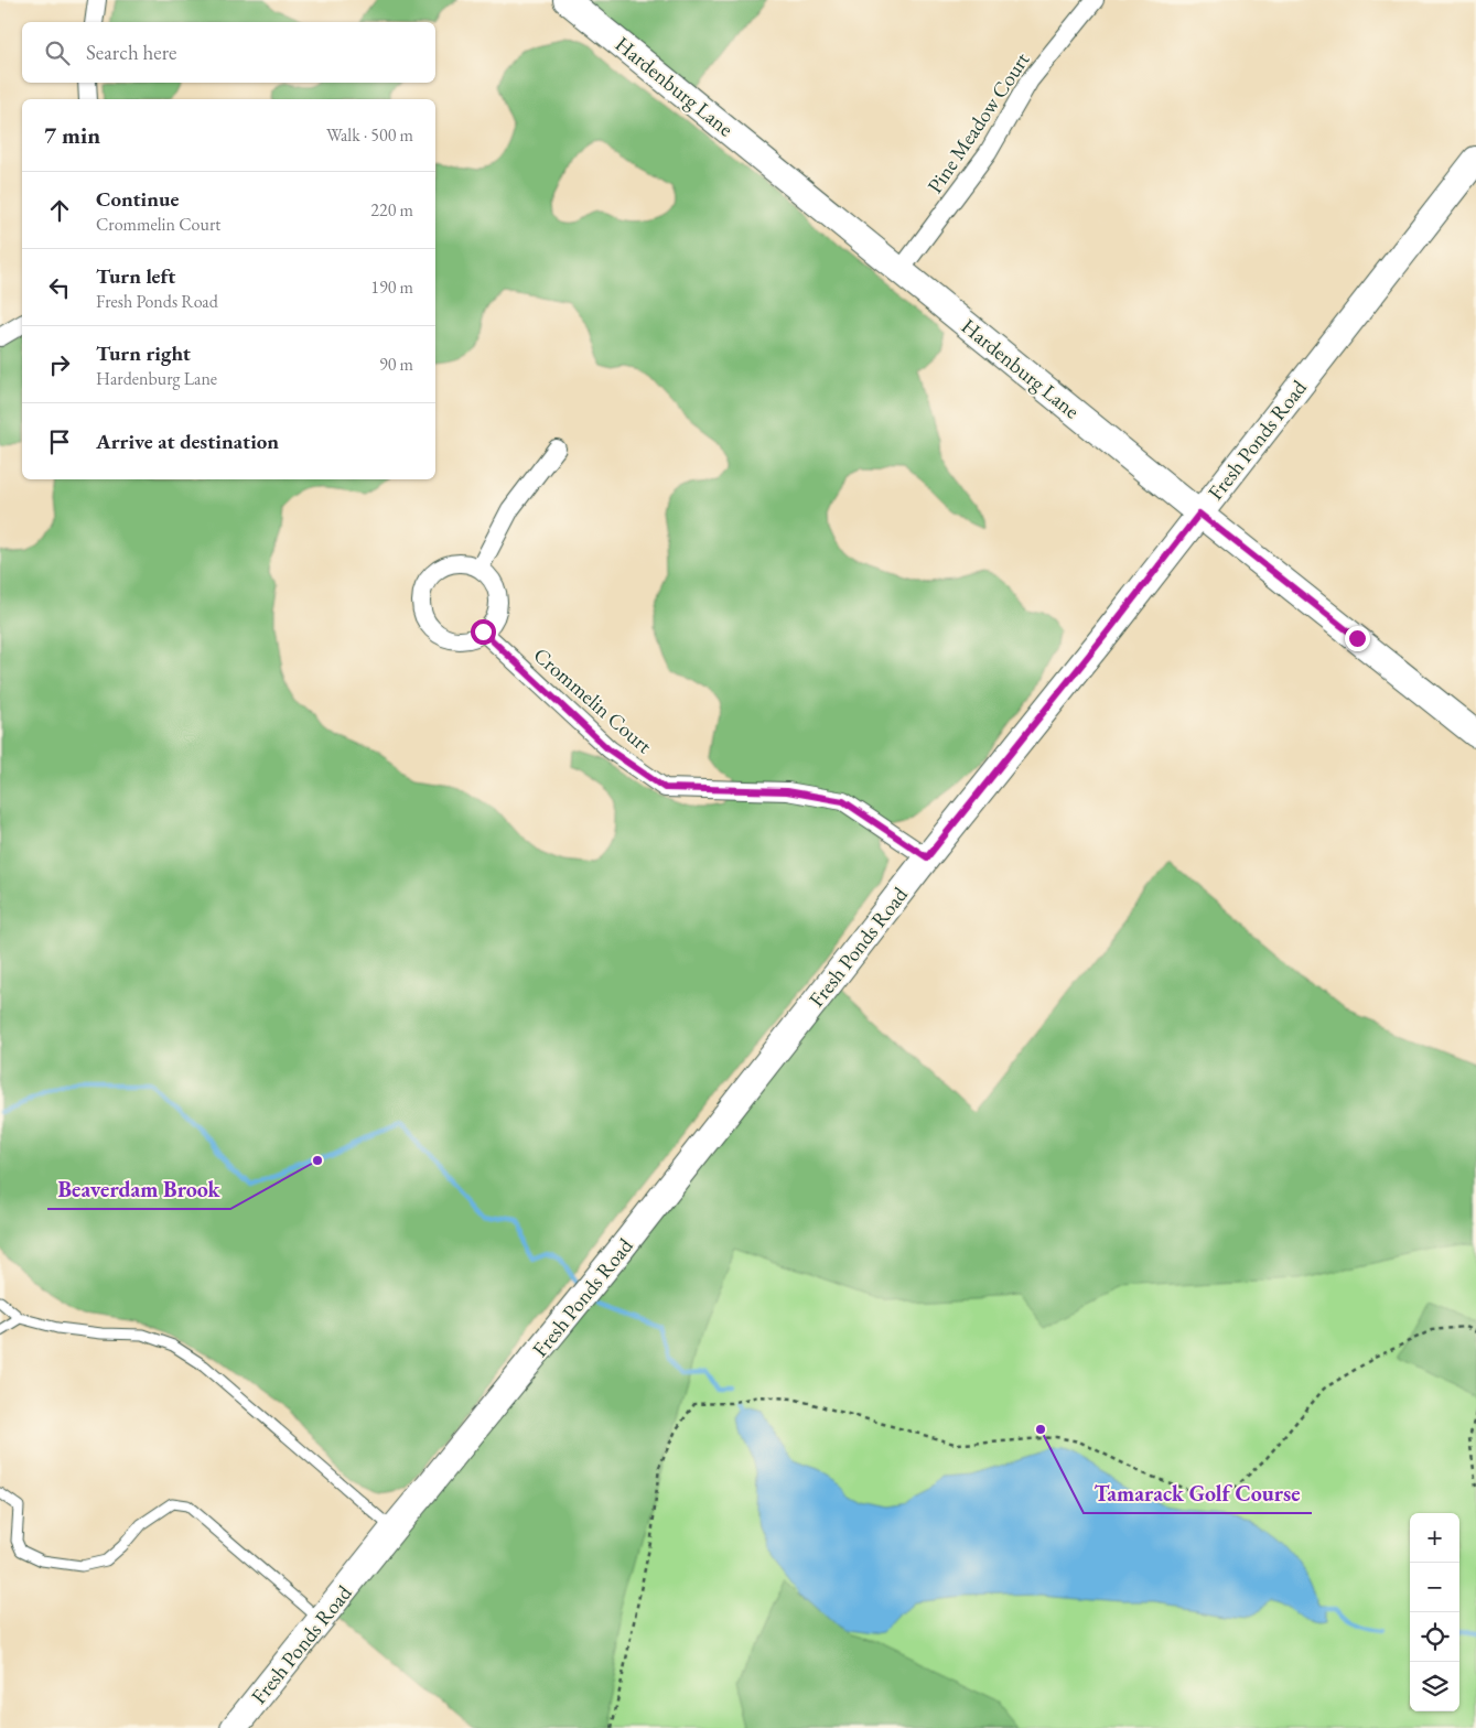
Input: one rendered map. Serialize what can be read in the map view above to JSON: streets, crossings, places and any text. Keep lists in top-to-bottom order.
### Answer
{
  "streets": {
    "street": [
      "Hardenburg Lane",
      "Pine Meadow Court",
      "Fresh Ponds Road",
      "Crommelin Court"
    ]
  },
  "crossings": [
    ["Hardenburg Lane", "Pine Meadow Court"],
    ["Hardenburg Lane", "Fresh Ponds Road"],
    ["Fresh Ponds Road", "Crommelin Court"]
  ],
  "places": ["Beaverdam Brook", "Tamarack Golf Course"],
  "page": {
    "search": "Search here",
    "heading": ["7 min", "Walk · 500 m"],
    "list": [
      ["Continue", "Crommelin Court", "220 m"],
      ["Turn left", "Fresh Ponds Road", "190 m"],
      ["Turn right", "Hardenburg Lane", "90 m"],
      "Arrive at destination"
    ],
    "map_buttons": ["+", "−"]
  }
}
